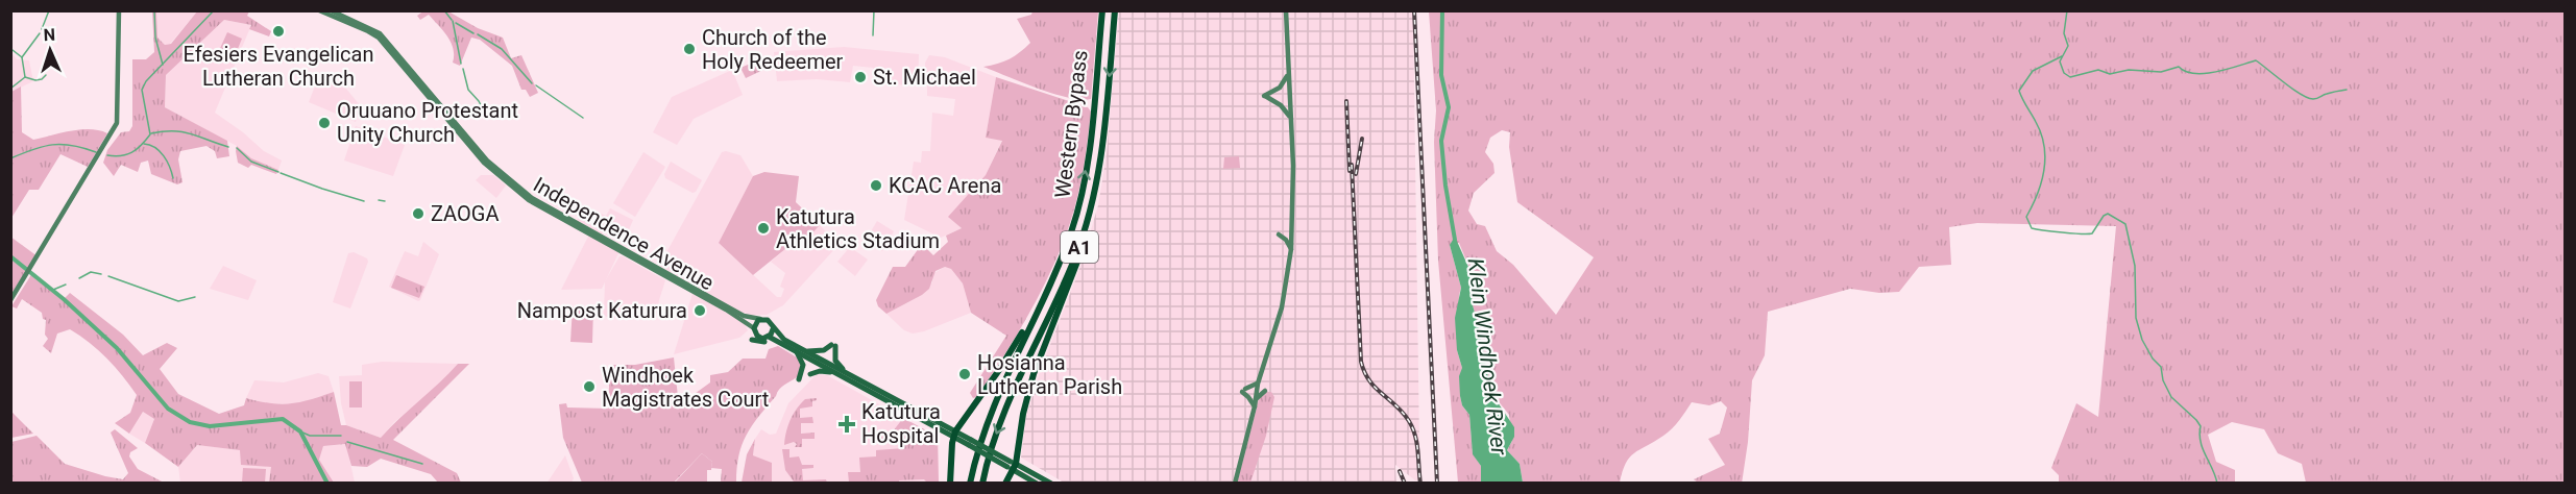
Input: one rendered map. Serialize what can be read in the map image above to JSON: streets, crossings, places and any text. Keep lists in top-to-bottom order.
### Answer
{
  "streets": {
    "highway": ["Western Bypass", "A1"],
    "main road": ["Independence Avenue"]
  },
  "water": ["Klein Windhoek River"],
  "places": {
    "other": [
      "Efesiers Evangelican Lutheran Church",
      "Church of the Holy Redeemer",
      "St. Michael",
      "Oruuano Protestant Unity Church",
      "KCAC Arena",
      "ZAOGA",
      "Katutura Athletics Stadium",
      "Nampost Katurura",
      "Hosianna Lutheran Parish",
      "Windhoek Magistrates Court"
    ],
    "health": ["Katutura Hospital"]
  },
  "north": "top"
}
